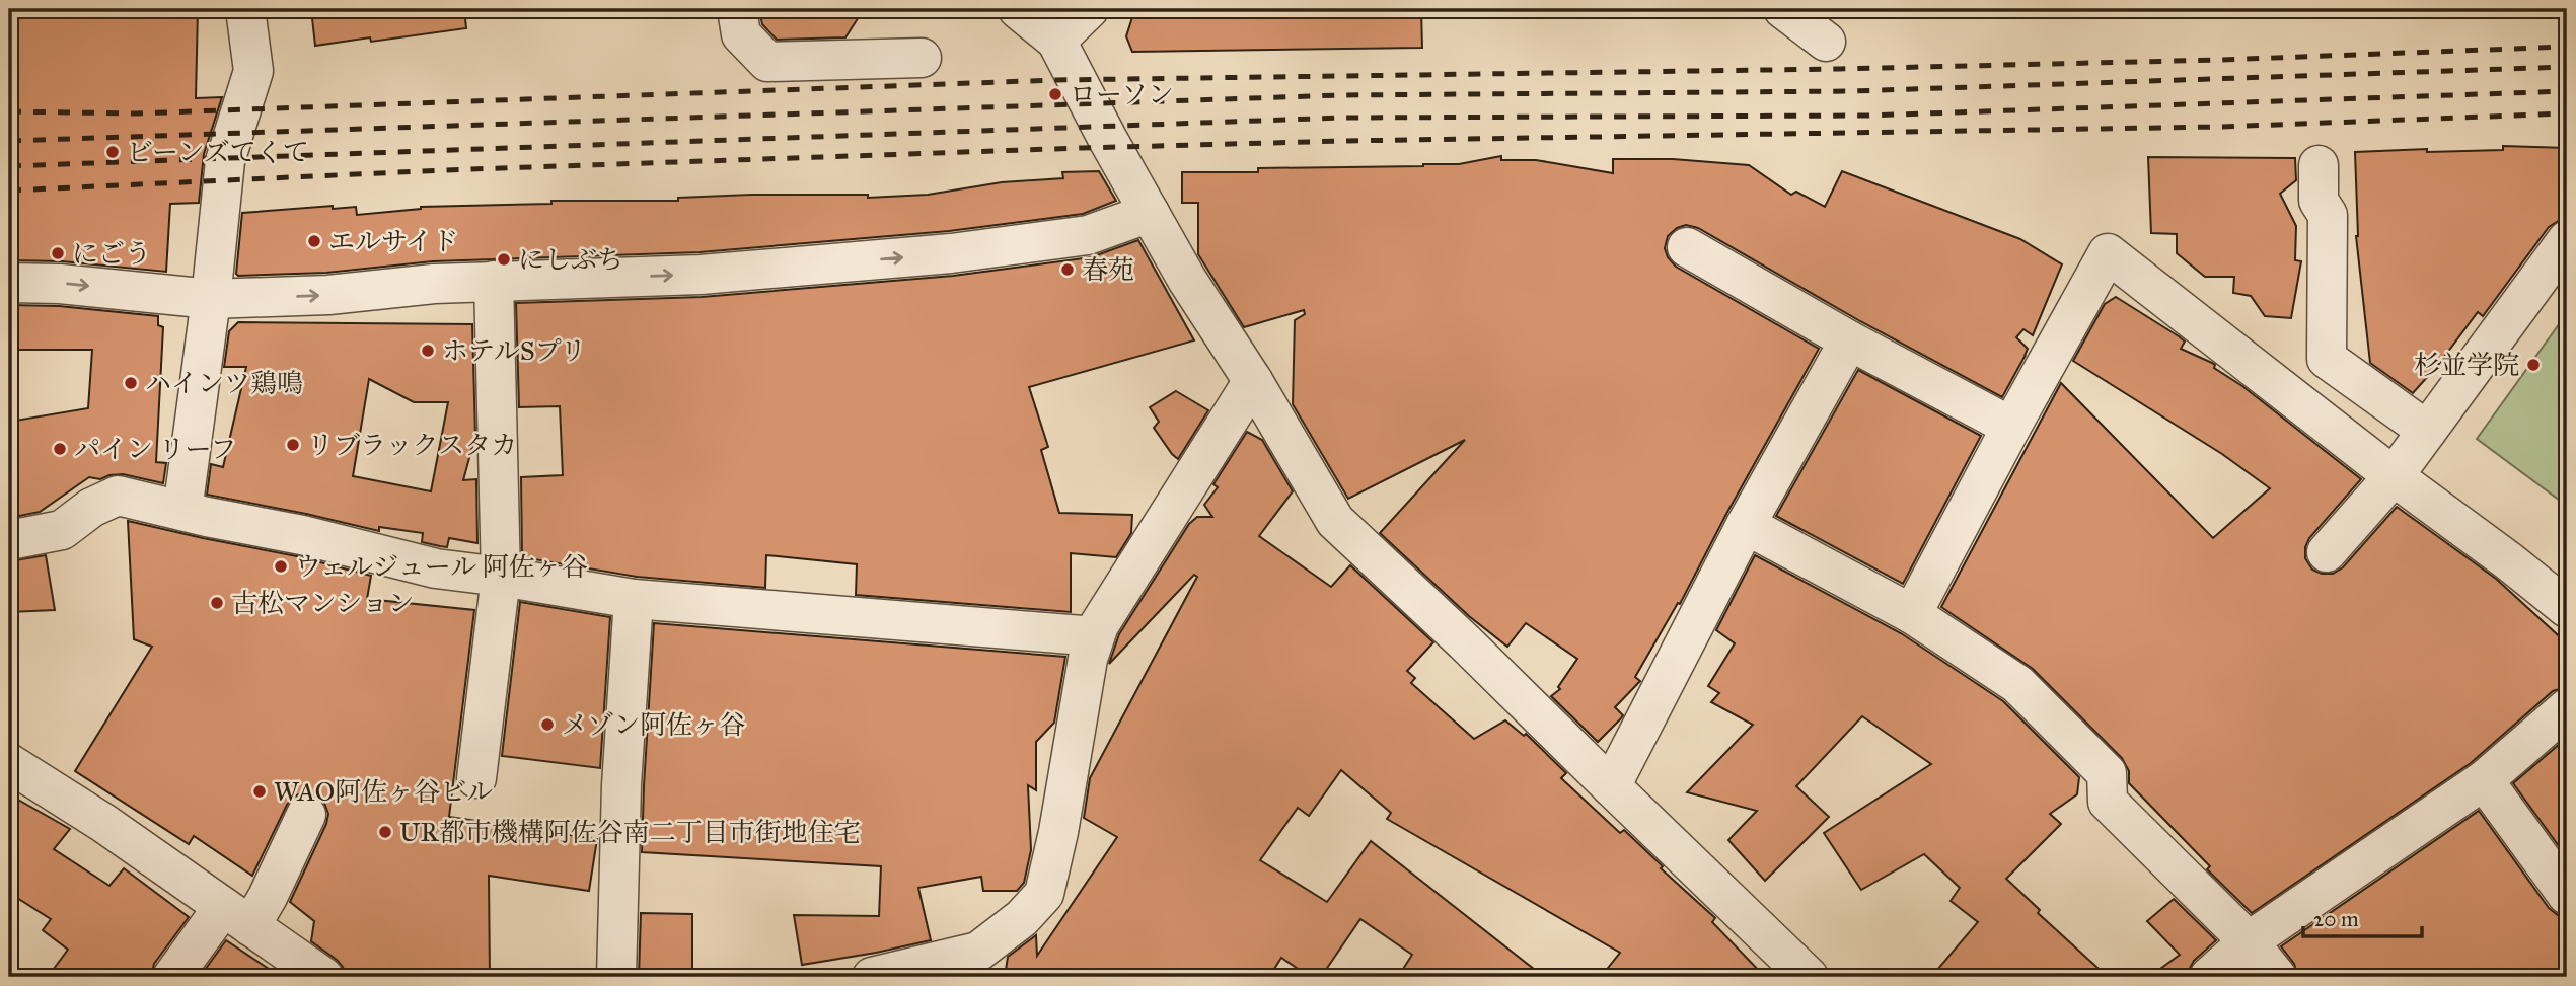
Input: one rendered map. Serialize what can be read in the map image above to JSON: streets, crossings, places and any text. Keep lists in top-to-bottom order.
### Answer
{
  "places": [
    "ローソン",
    "ビーンズてくて",
    "エルサイド",
    "にごう",
    "にしぶち",
    "春苑",
    "ホテルSプリ",
    "杉並学院",
    "ハインツ鶏鳴",
    "リブラックスタカ",
    "パイン リーフ",
    "ウェルジュール 阿佐ヶ谷",
    "古松マンション",
    "メゾン阿佐ヶ谷",
    "WAO阿佐ヶ谷ビル",
    "UR都市機構阿佐谷南二丁目市街地住宅"
  ],
  "scale_bar": "20 m"
}
